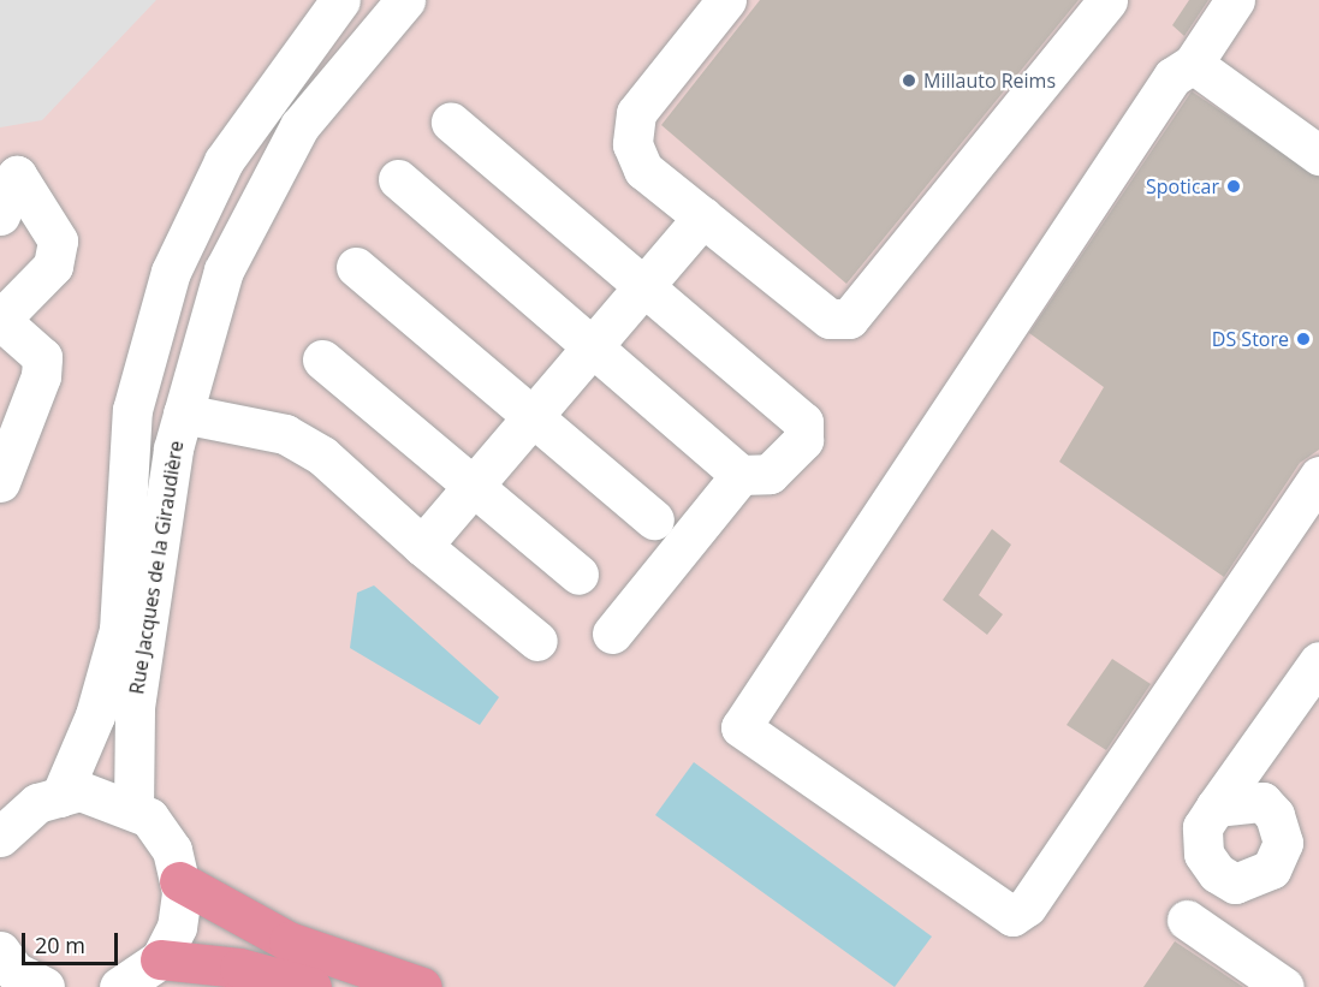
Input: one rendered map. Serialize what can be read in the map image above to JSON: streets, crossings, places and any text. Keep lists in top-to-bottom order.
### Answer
{
  "streets": {
    "street": ["Rue Jacques de la Giraudière"]
  },
  "places": ["Millauto Reims", "Spoticar", "DS Store"],
  "scale_bar": "20 m"
}
